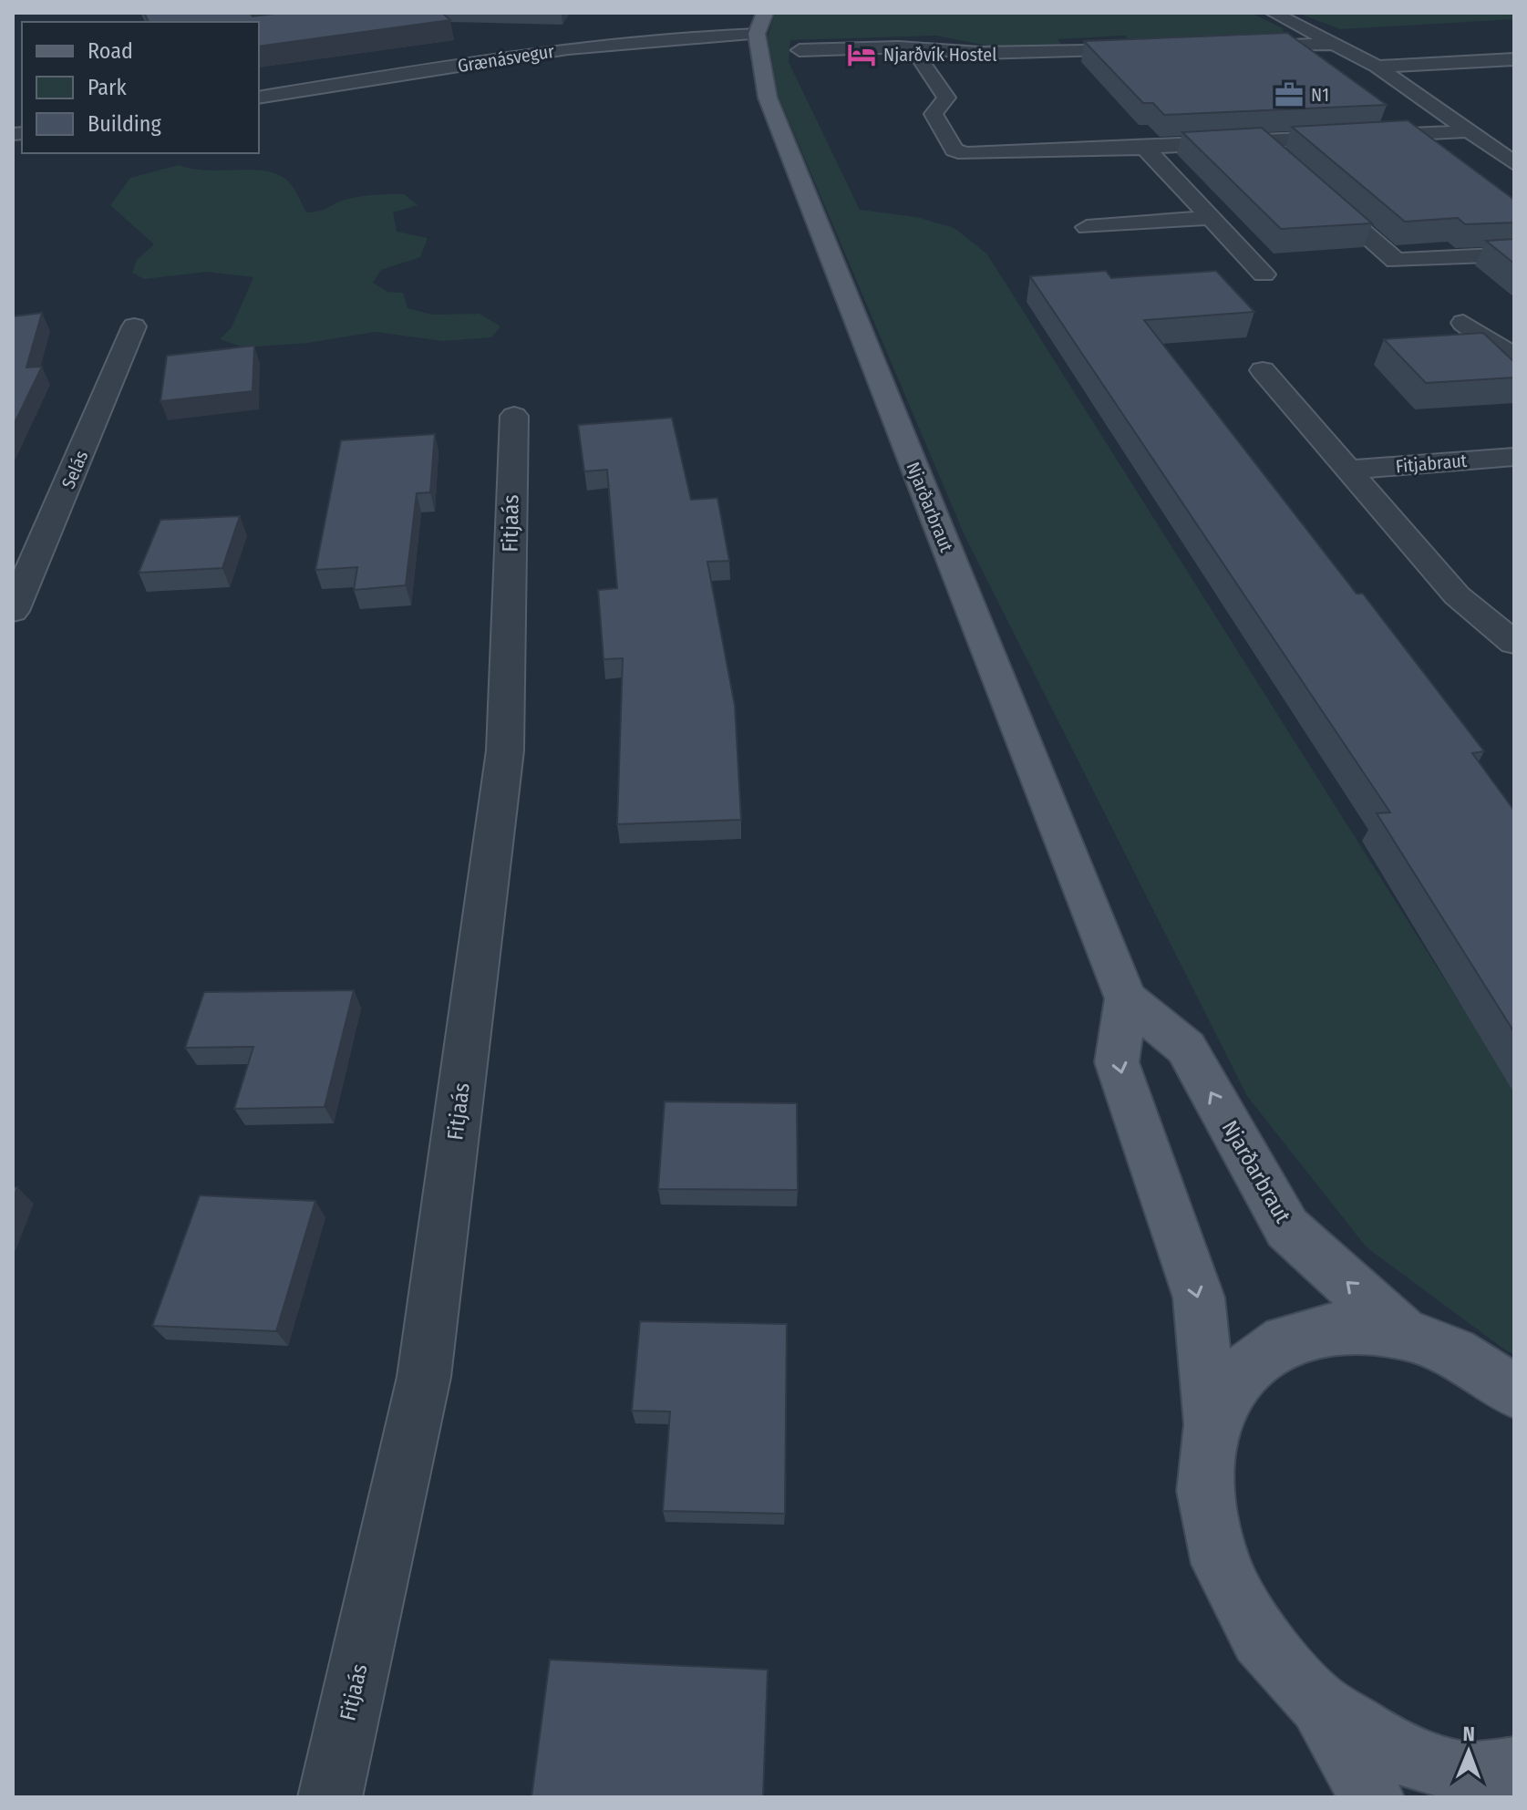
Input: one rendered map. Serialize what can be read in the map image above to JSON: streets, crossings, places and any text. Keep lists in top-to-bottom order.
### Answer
{
  "streets": {
    "main road": ["Njarðarbraut"],
    "street": [
      "Grænásvegur",
      "Fitjabraut",
      "Selás",
      "Fitjaás"
    ]
  },
  "crossings": [
    ["Grænásvegur", "Njarðarbraut"]
  ],
  "places": {
    "hotel": ["Njarðvík Hostel"],
    "office": ["N1"]
  },
  "legend": ["Road", "Park", "Building"],
  "north": "top"
}
